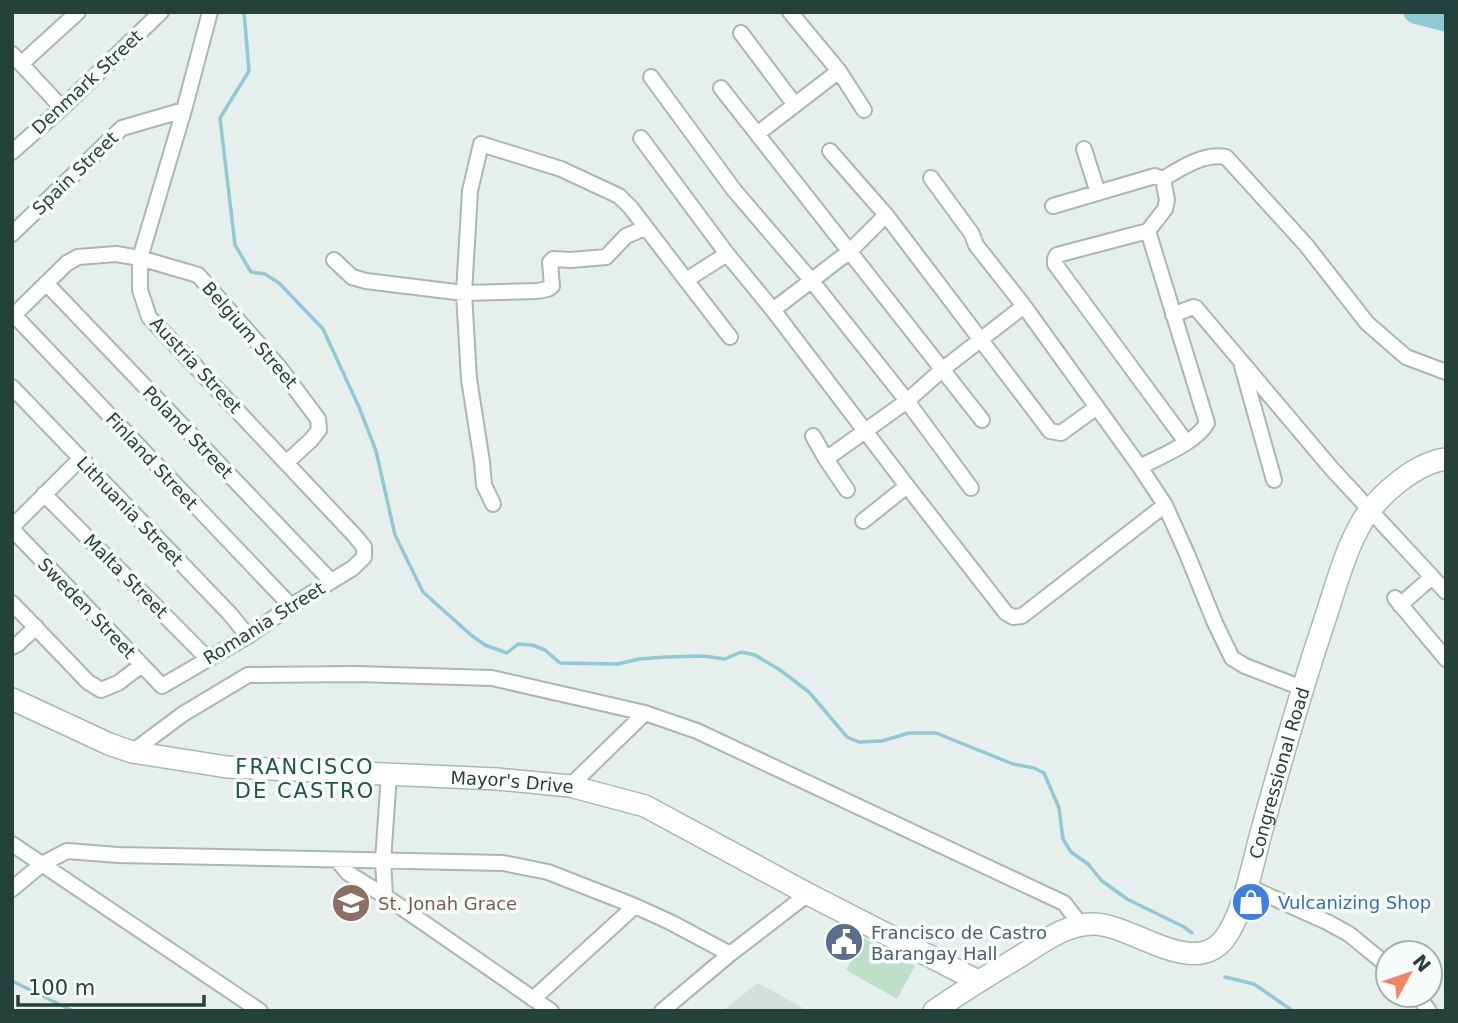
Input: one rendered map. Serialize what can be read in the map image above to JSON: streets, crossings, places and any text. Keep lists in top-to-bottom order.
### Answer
{
  "streets": {
    "street": [
      "Denmark Street",
      "Spain Street",
      "Belgium Street",
      "Austria Street",
      "Poland Street",
      "Finland Street",
      "Lithuania Street",
      "Malta Street",
      "Sweden Street",
      "Romania Street",
      "Congressional Road",
      "Mayor's Drive"
    ]
  },
  "crossings": [
    ["Spain Street", "Austria Street"],
    ["Belgium Street", "Austria Street"],
    ["Belgium Street", "Poland Street"],
    ["Belgium Street", "Finland Street"],
    ["Austria Street", "Romania Street"],
    ["Poland Street", "Romania Street"],
    ["Finland Street", "Romania Street"],
    ["Lithuania Street", "Romania Street"],
    ["Malta Street", "Romania Street"],
    ["Sweden Street", "Romania Street"],
    ["Congressional Road", "Mayor's Drive"]
  ],
  "districts": ["FRANCISCO DE CASTRO"],
  "places": {
    "shop": ["Vulcanizing Shop"],
    "school or university": ["St. Jonah Grace"],
    "public building": ["Francisco de Castro Barangay Hall"]
  },
  "scale_bar": "100 m",
  "north": "top right"
}
